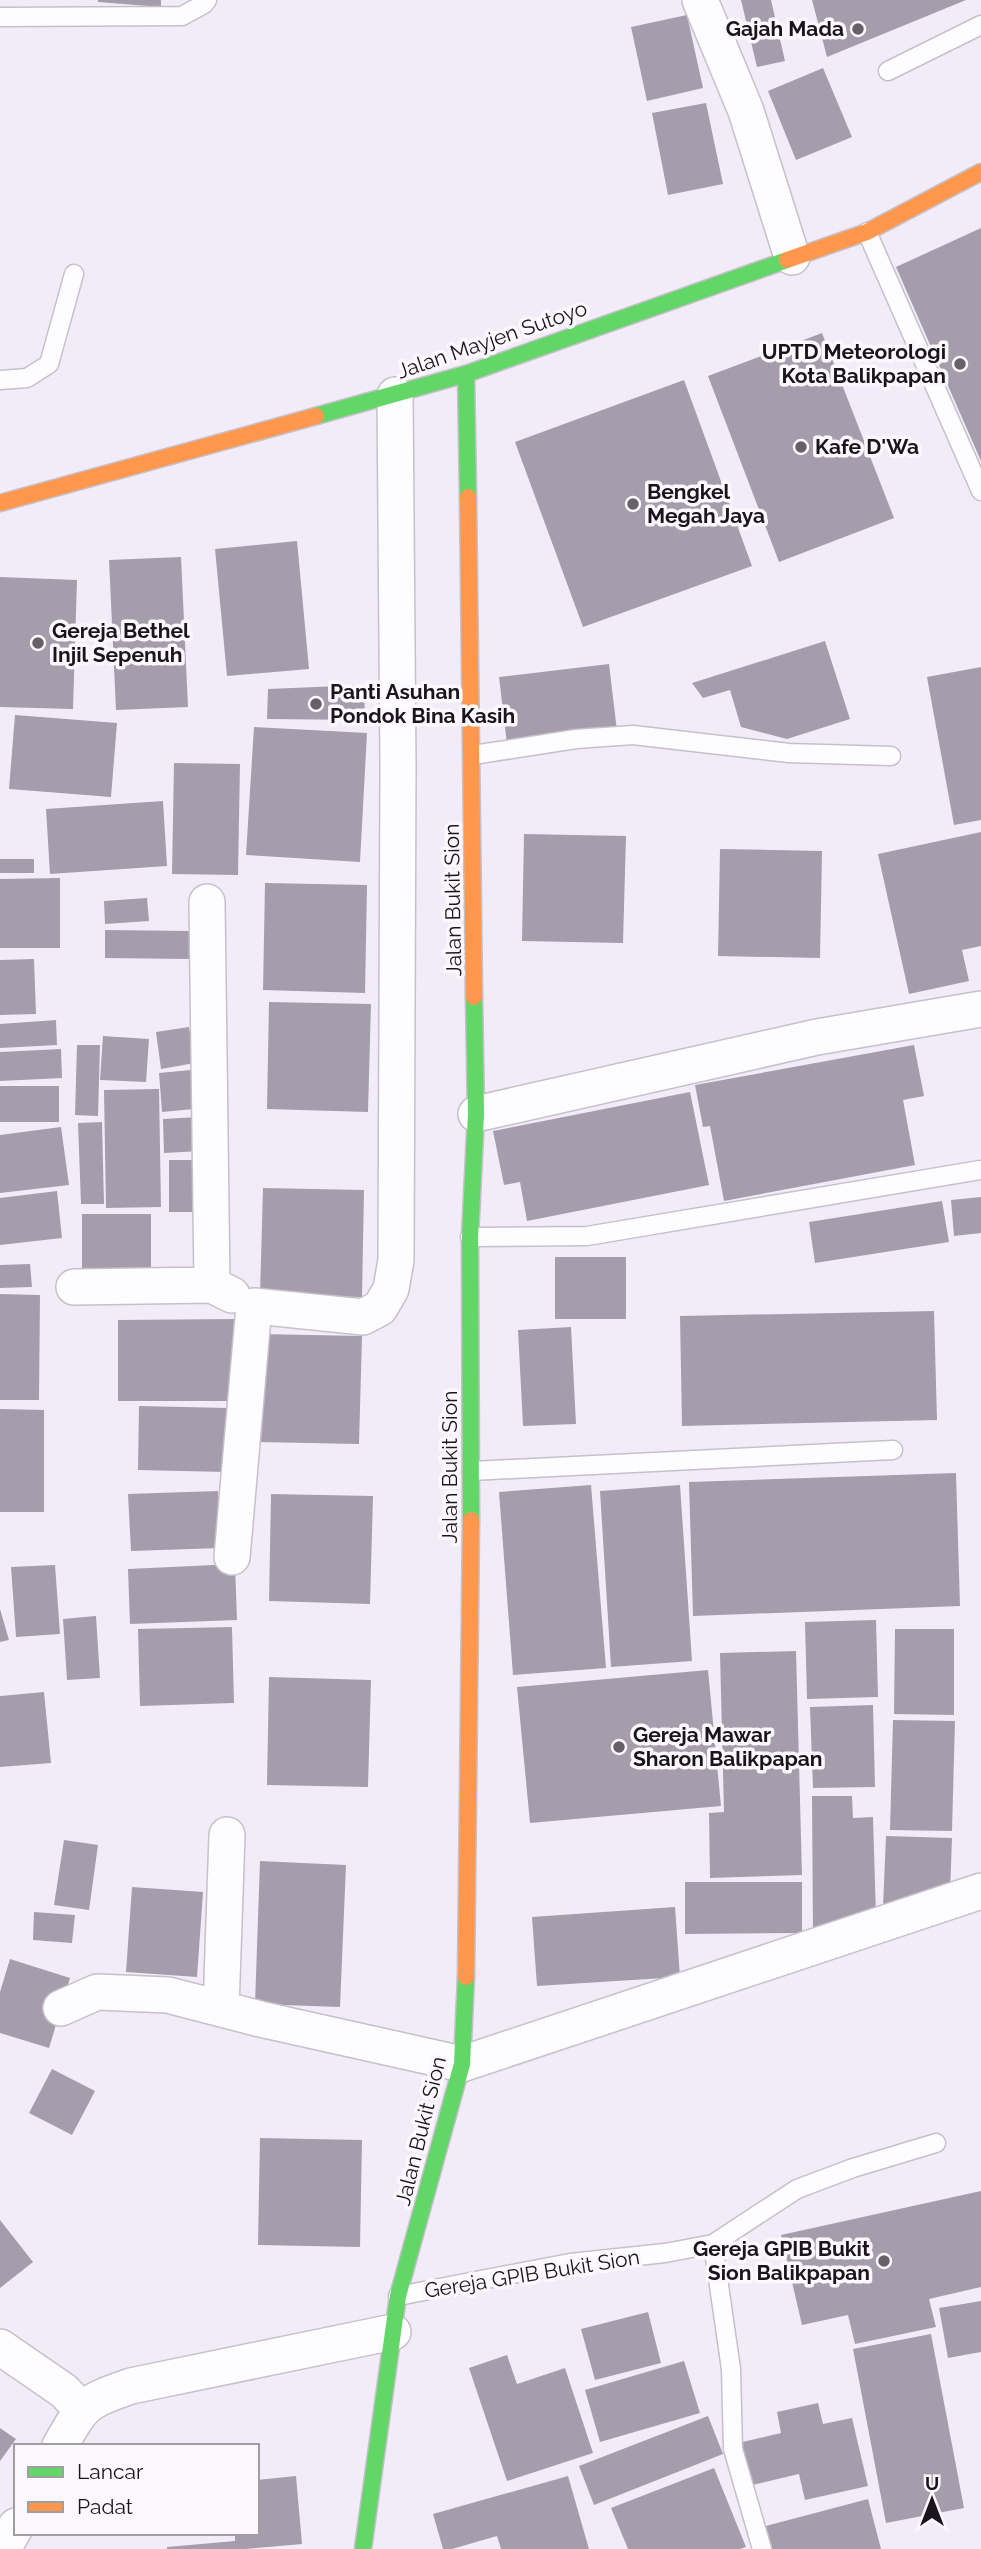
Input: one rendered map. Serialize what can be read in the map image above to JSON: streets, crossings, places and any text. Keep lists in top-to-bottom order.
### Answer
{
  "streets": {
    "street": ["Jalan Mayjen Sutoyo", "Jalan Bukit Sion"],
    "lane": ["Gereja GPIB Bukit Sion"]
  },
  "crossings": [
    ["Jalan Mayjen Sutoyo", "Jalan Bukit Sion"],
    ["Jalan Bukit Sion", "Gereja GPIB Bukit Sion"]
  ],
  "places": [
    "Gajah Mada",
    "UPTD Meteorologi Kota Balikpapan",
    "Kafe D'Wa",
    "Bengkel Megah Jaya",
    "Gereja Bethel Injil Sepenuh",
    "Panti Asuhan Pondok Bina Kasih",
    "Gereja Mawar Sharon Balikpapan",
    "Gereja GPIB Bukit Sion Balikpapan"
  ],
  "legend": ["Lancar", "Padat"],
  "north": "top"
}
